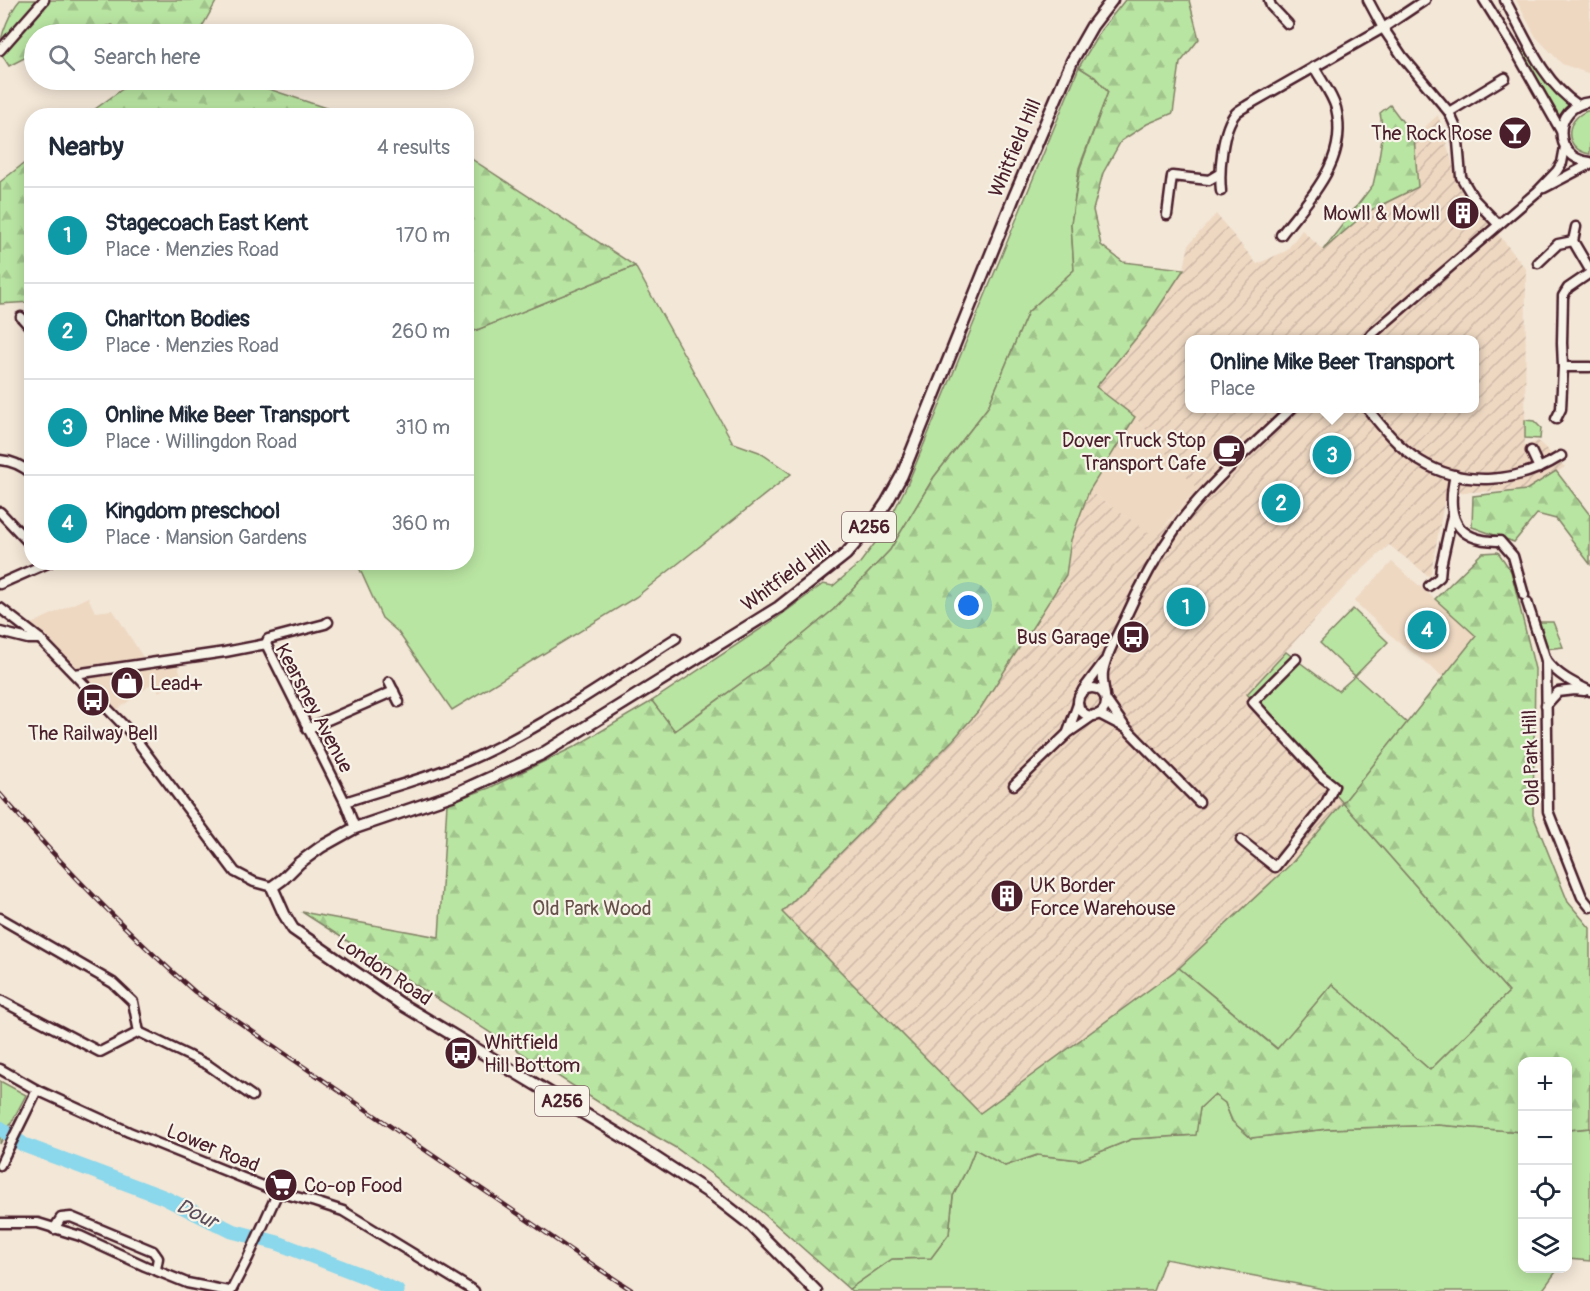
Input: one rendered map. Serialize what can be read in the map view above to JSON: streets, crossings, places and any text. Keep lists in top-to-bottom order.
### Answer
{
  "streets": {
    "main road": ["Whitfield Hill", "A256", "London Road"],
    "street": ["Kearsney Avenue", "Old Park Hill", "Lower Road"]
  },
  "crossings": [
    ["Whitfield Hill", "Kearsney Avenue"],
    ["Whitfield Hill", "London Road"]
  ],
  "water": ["Dour"],
  "parks": ["Old Park Wood"],
  "places": {
    "bar": ["The Rock Rose"],
    "building": ["Mowll & Mowll", "UK Border Force Warehouse"],
    "cafe": ["Dover Truck Stop Transport Cafe"],
    "bus stop": ["Bus Garage", "The Railway Bell", "Whitfield Hill Bottom"],
    "shop": ["Lead+"],
    "supermarket": ["Co-op Food"]
  },
  "page": {
    "search": "Search here",
    "heading": ["Nearby", "4 results"],
    "list": [
      {
        "mark": "1",
        "name": "Stagecoach East Kent",
        "note": "Place · Menzies Road",
        "value": "170 m"
      },
      {
        "mark": "2",
        "name": "Charlton Bodies",
        "note": "Place · Menzies Road",
        "value": "260 m"
      },
      {
        "mark": "3",
        "name": "Online Mike Beer Transport",
        "note": "Place · Willingdon Road",
        "value": "310 m"
      },
      {
        "mark": "4",
        "name": "Kingdom preschool",
        "note": "Place · Mansion Gardens",
        "value": "360 m"
      }
    ],
    "popup": ["Online Mike Beer Transport", "Place"],
    "pins": [
      "3",
      "2",
      "1",
      "4"
    ],
    "map_buttons": ["+", "−"]
  }
}
